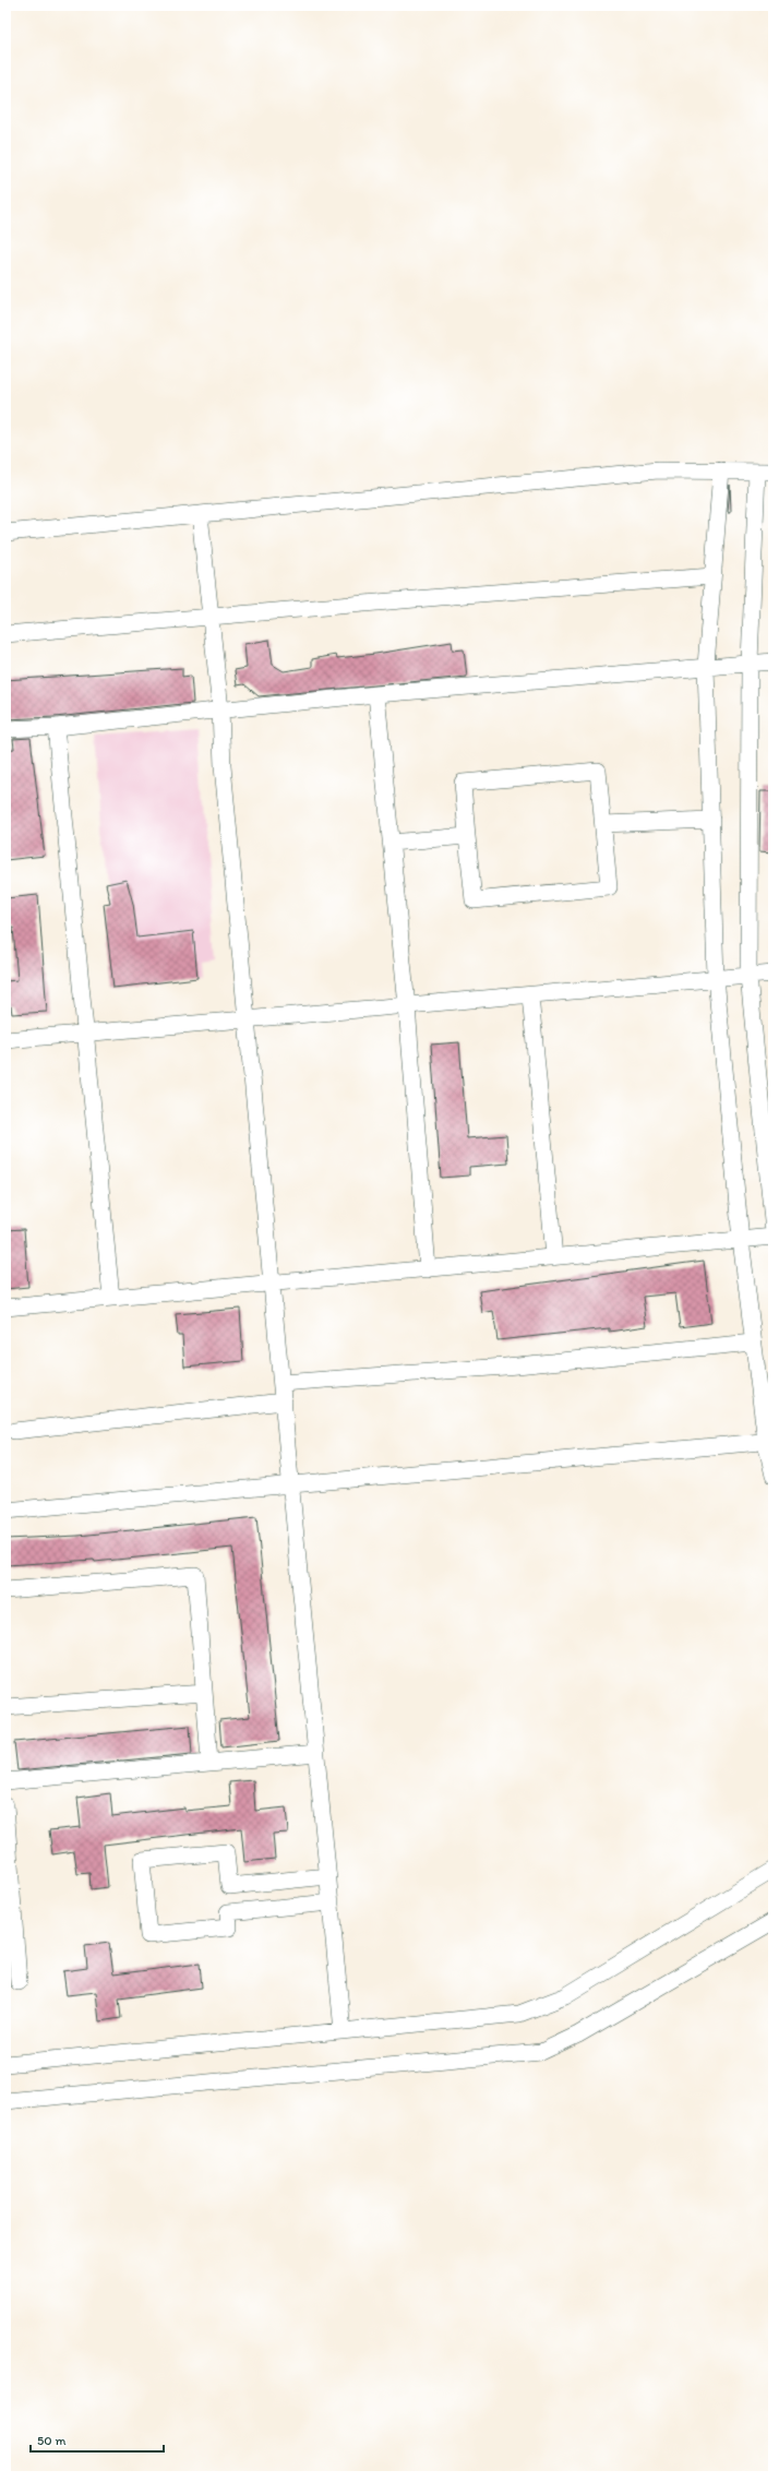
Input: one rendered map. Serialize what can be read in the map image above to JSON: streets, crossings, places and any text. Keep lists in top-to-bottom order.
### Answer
{
  "scale_bar": "50 m"
}
